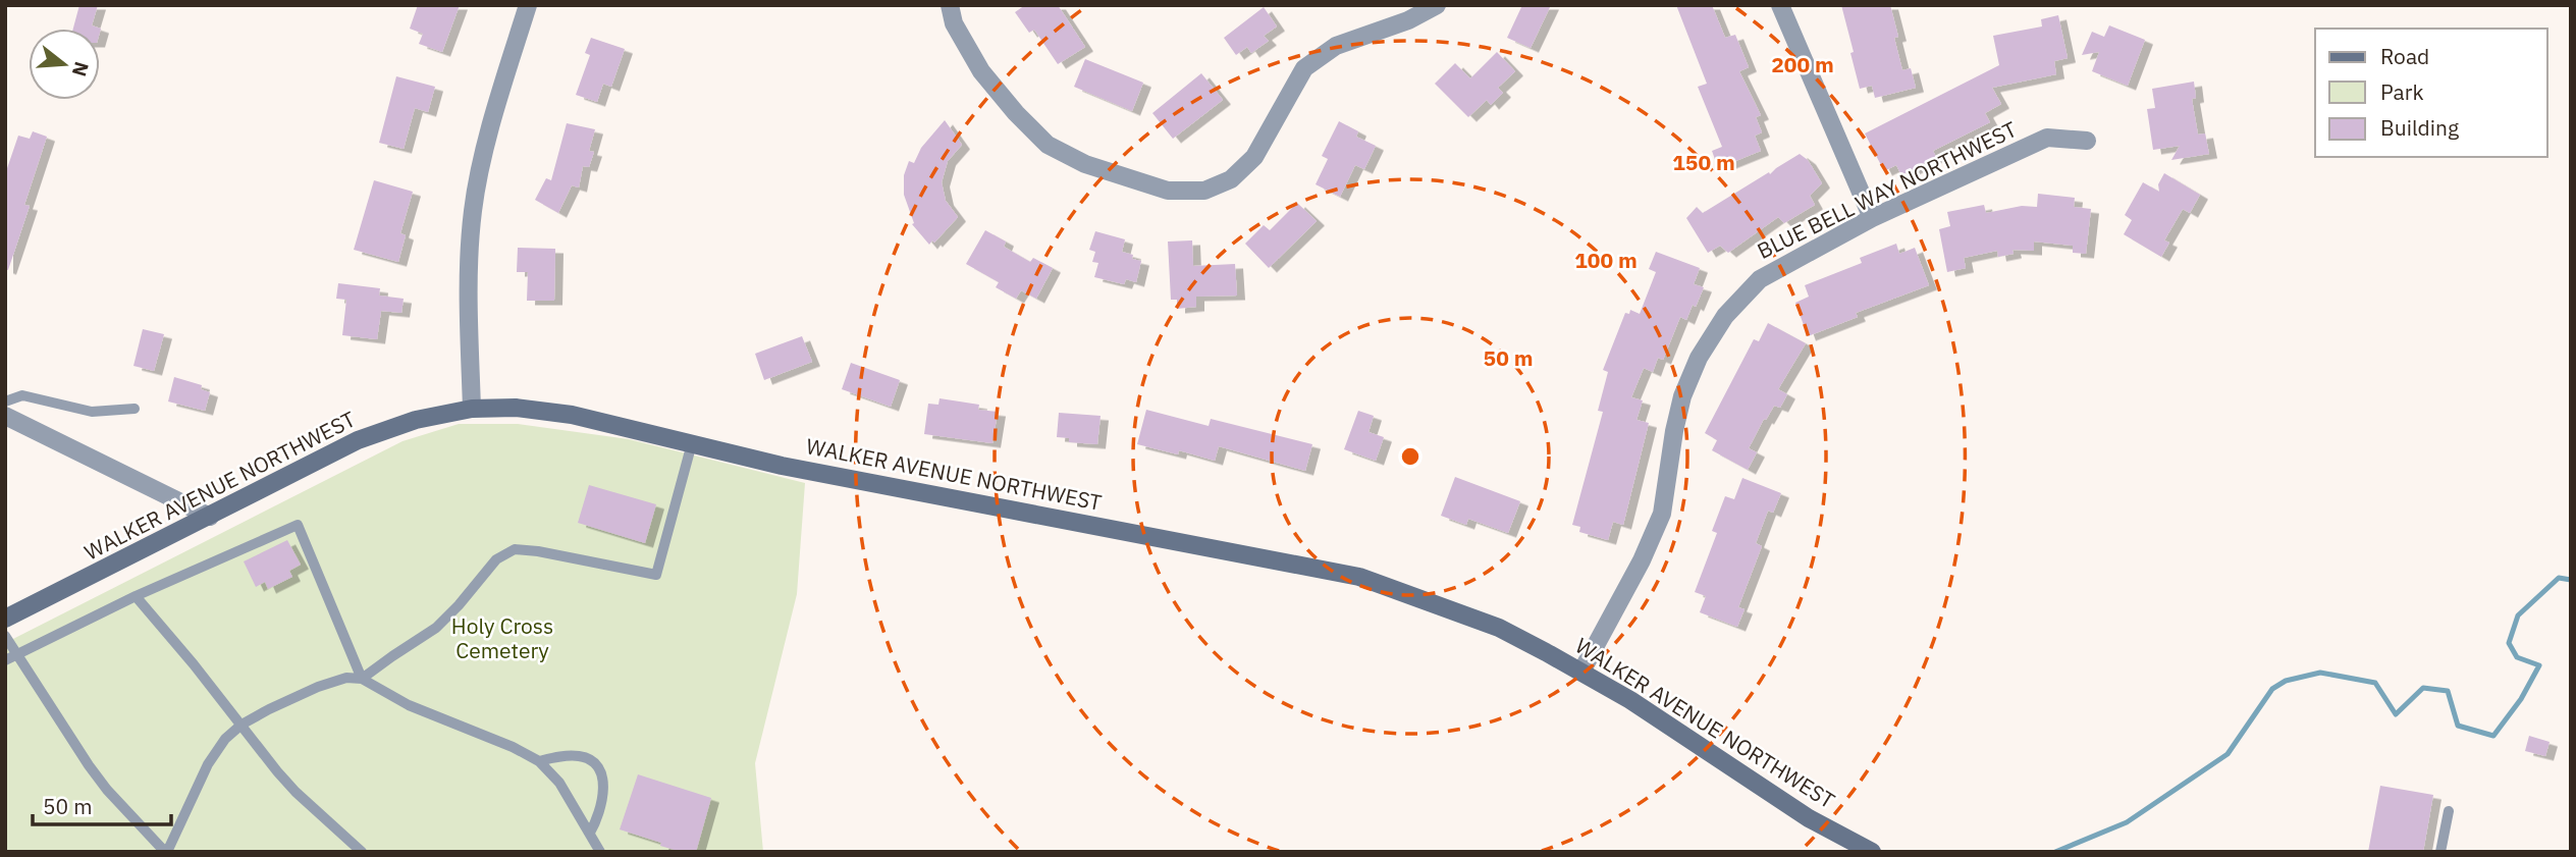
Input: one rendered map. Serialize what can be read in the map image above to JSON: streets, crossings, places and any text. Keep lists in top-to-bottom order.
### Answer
{
  "streets": {
    "main road": ["WALKER AVENUE NORTHWEST"],
    "street": ["BLUE BELL WAY NORTHWEST"]
  },
  "crossings": [
    ["BLUE BELL WAY NORTHWEST", "WALKER AVENUE NORTHWEST"]
  ],
  "parks": ["Holy Cross Cemetery"],
  "legend": ["Road", "Park", "Building"],
  "scale_bar": "50 m",
  "north": "right",
  "rings": [
    "200 m",
    "150 m",
    "100 m",
    "50 m"
  ]
}
